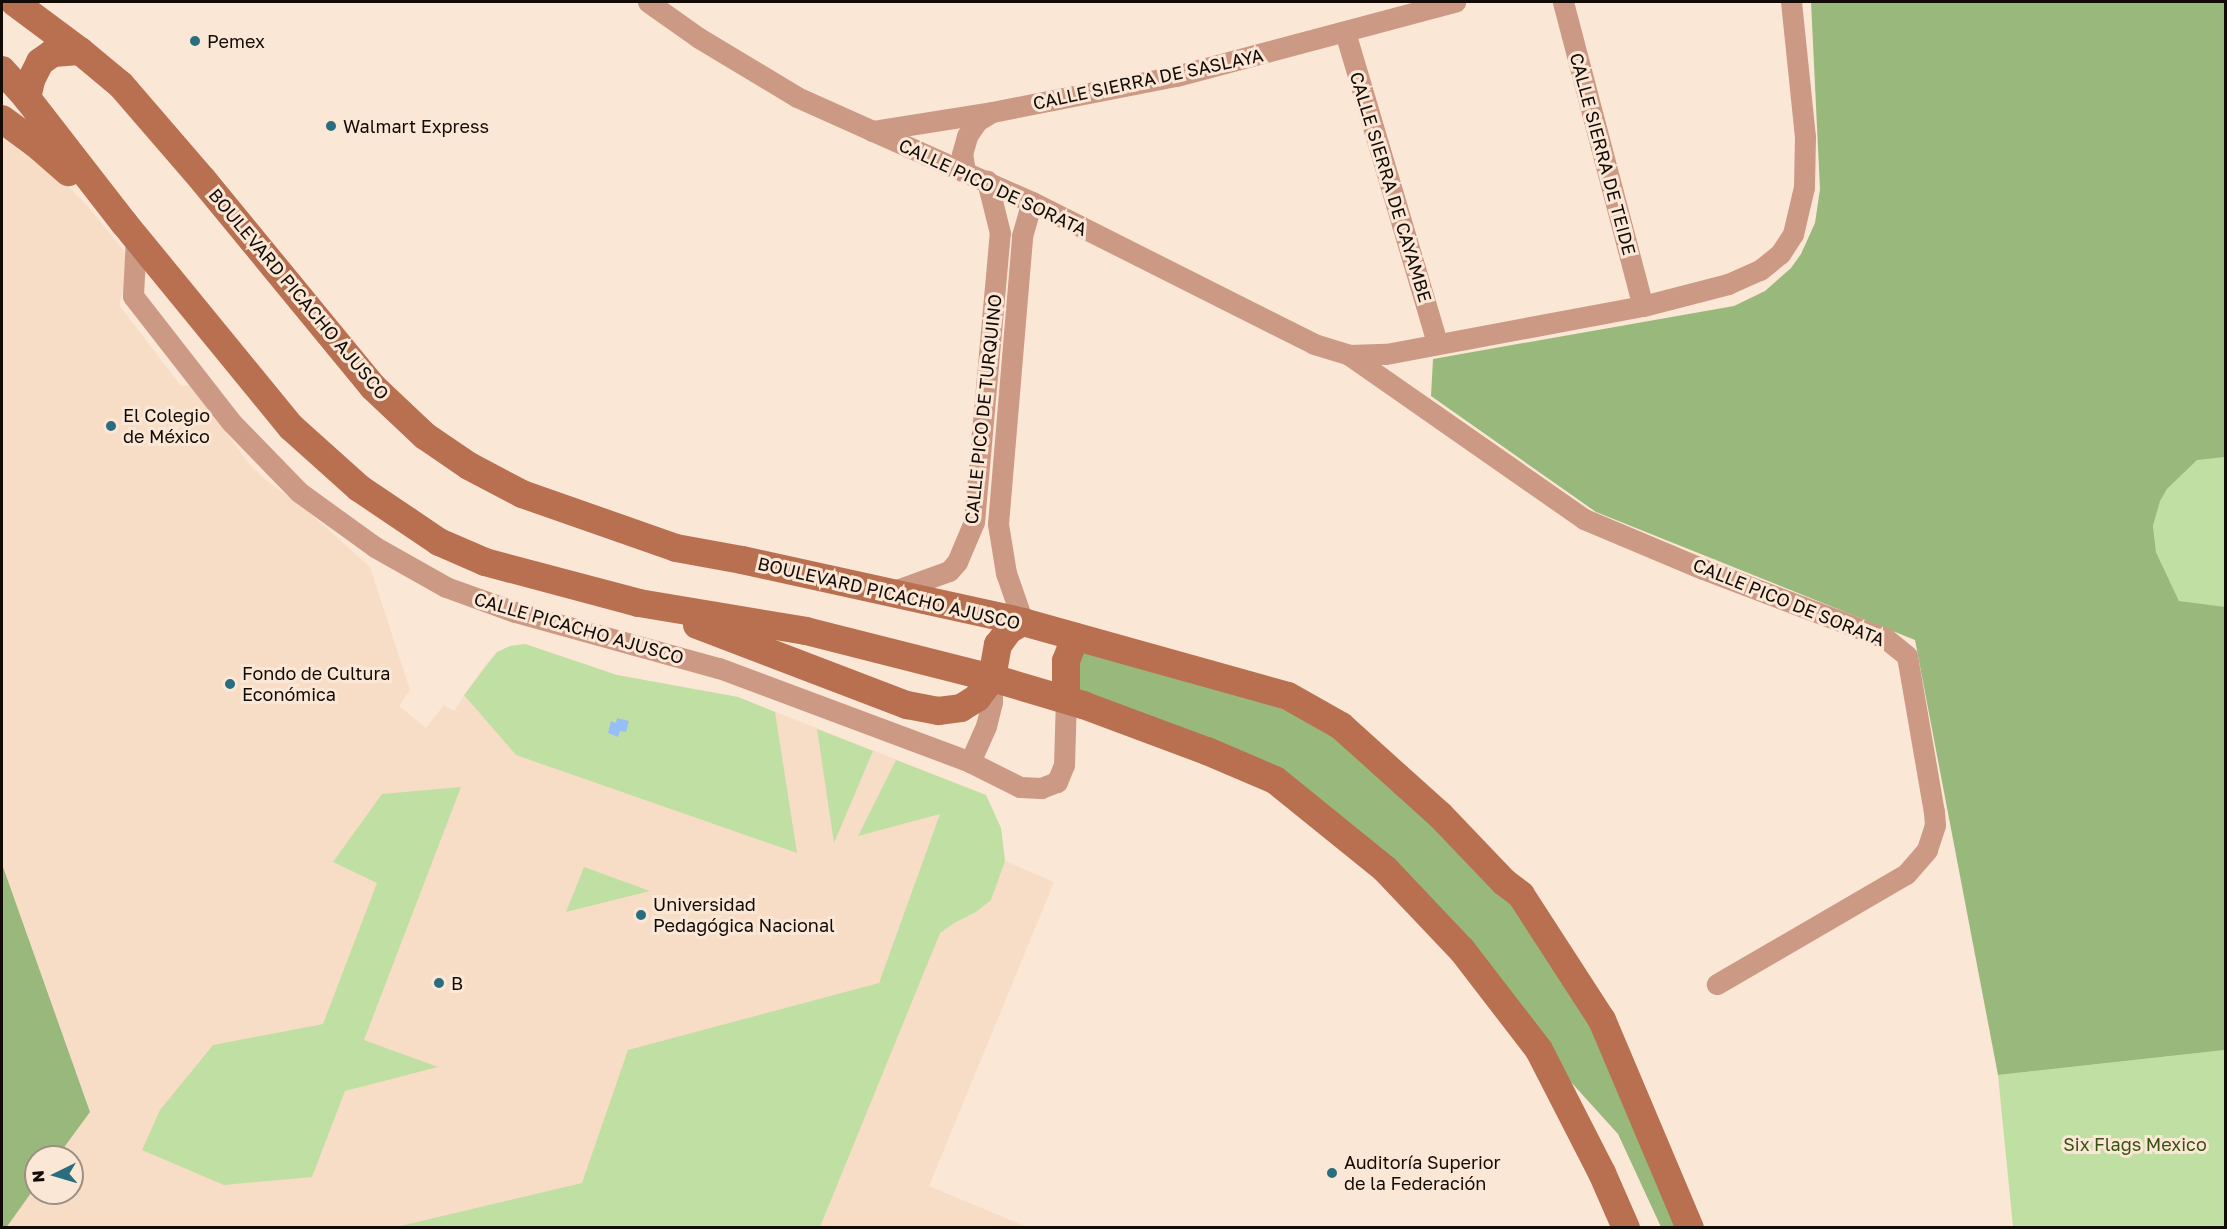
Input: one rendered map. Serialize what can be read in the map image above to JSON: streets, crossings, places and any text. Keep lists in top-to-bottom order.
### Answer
{
  "streets": {
    "main road": ["BOULEVARD PICACHO AJUSCO"],
    "street": [
      "CALLE SIERRA DE SASLAYA",
      "CALLE SIERRA DE TEIDE",
      "CALLE PICO DE SORATA",
      "CALLE SIERRA DE CAYAMBE",
      "CALLE PICO DE TURQUINO",
      "CALLE PICACHO AJUSCO"
    ]
  },
  "crossings": [
    ["CALLE SIERRA DE SASLAYA", "CALLE PICO DE SORATA"],
    ["CALLE SIERRA DE SASLAYA", "CALLE SIERRA DE CAYAMBE"],
    ["CALLE SIERRA DE TEIDE", "CALLE PICO DE SORATA"],
    ["CALLE PICO DE SORATA", "CALLE SIERRA DE CAYAMBE"],
    ["CALLE PICO DE SORATA", "CALLE PICO DE TURQUINO"],
    ["BOULEVARD PICACHO AJUSCO", "CALLE PICO DE TURQUINO"]
  ],
  "parks": ["Six Flags Mexico"],
  "places": [
    "Pemex",
    "Walmart Express",
    "El Colegio de México",
    "Fondo de Cultura Económica",
    "Universidad Pedagógica Nacional",
    "B",
    "Auditoría Superior de la Federación"
  ],
  "north": "left"
}
